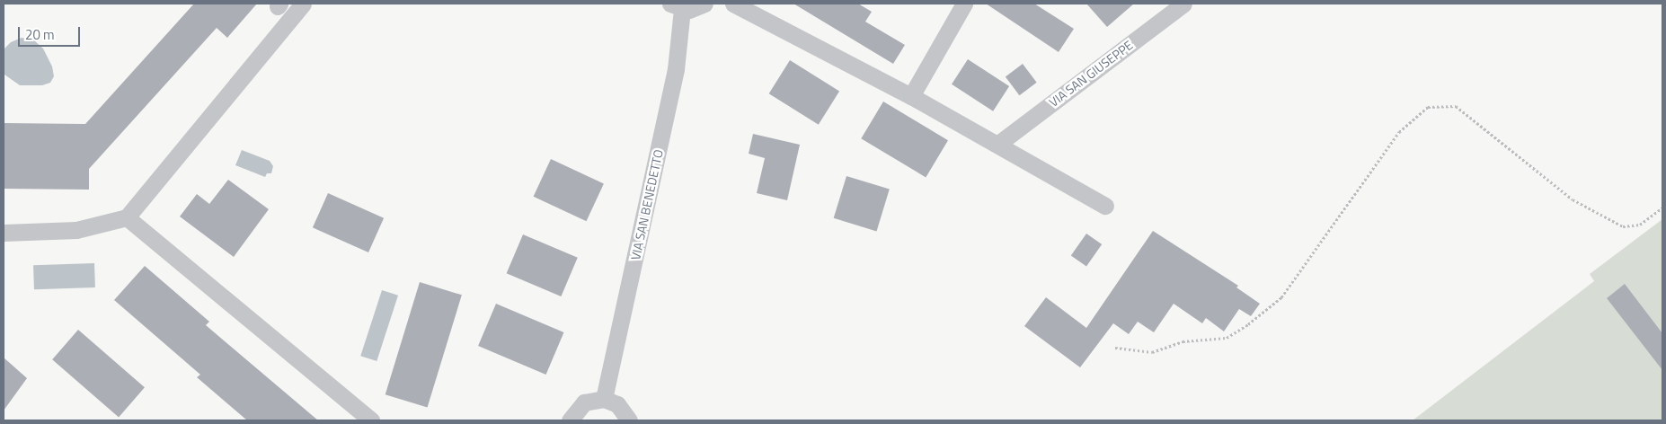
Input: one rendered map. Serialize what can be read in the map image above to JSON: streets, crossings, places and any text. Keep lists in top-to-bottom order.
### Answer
{
  "streets": {
    "street": ["VIA SAN GIUSEPPE", "VIA SAN BENEDETTO"]
  },
  "scale_bar": "20 m"
}
